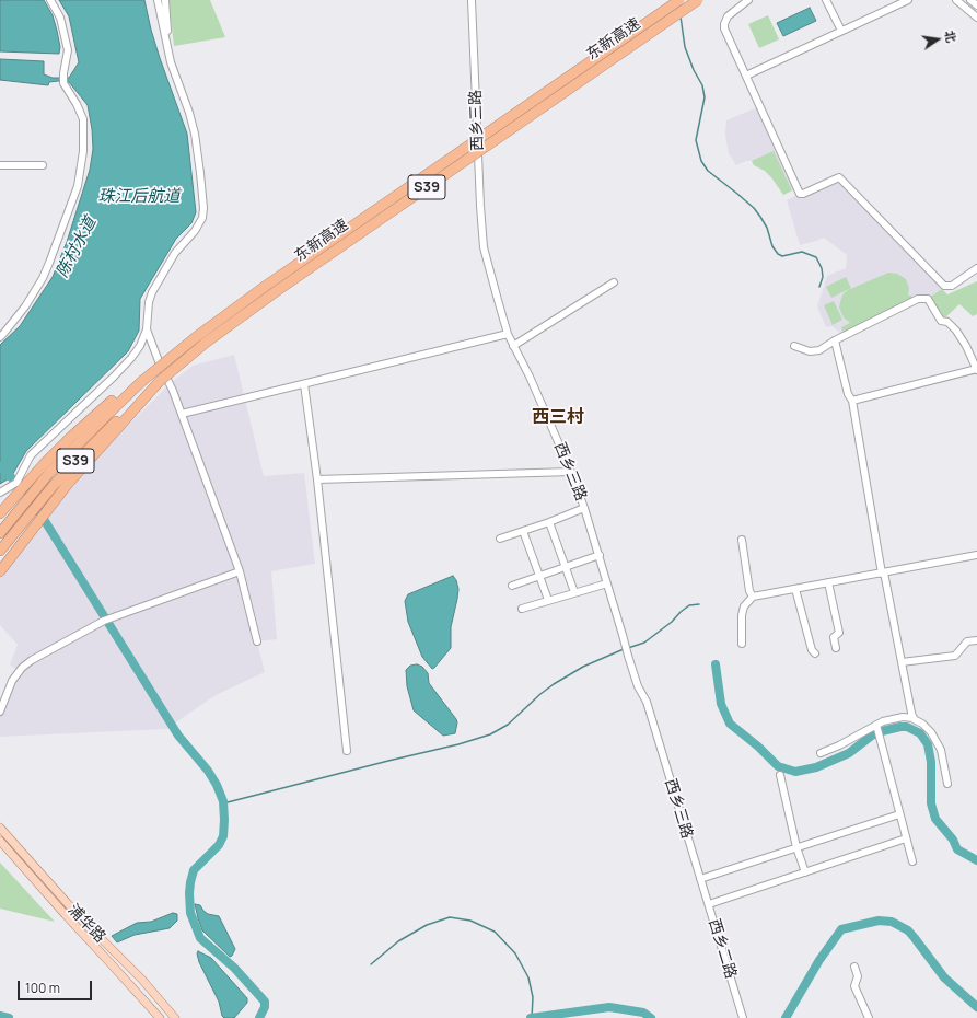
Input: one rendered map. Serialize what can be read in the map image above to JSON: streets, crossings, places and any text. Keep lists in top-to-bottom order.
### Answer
{
  "streets": {
    "highway": ["东新高速", "S39"],
    "main road": ["浦华路"],
    "street": ["西乡三路", "西乡二路"]
  },
  "crossings": [
    ["西乡三路", "西乡二路"]
  ],
  "districts": ["西三村"],
  "water": ["珠江后航道", "陈村水道"],
  "scale_bar": "100 m",
  "north": "right"
}
